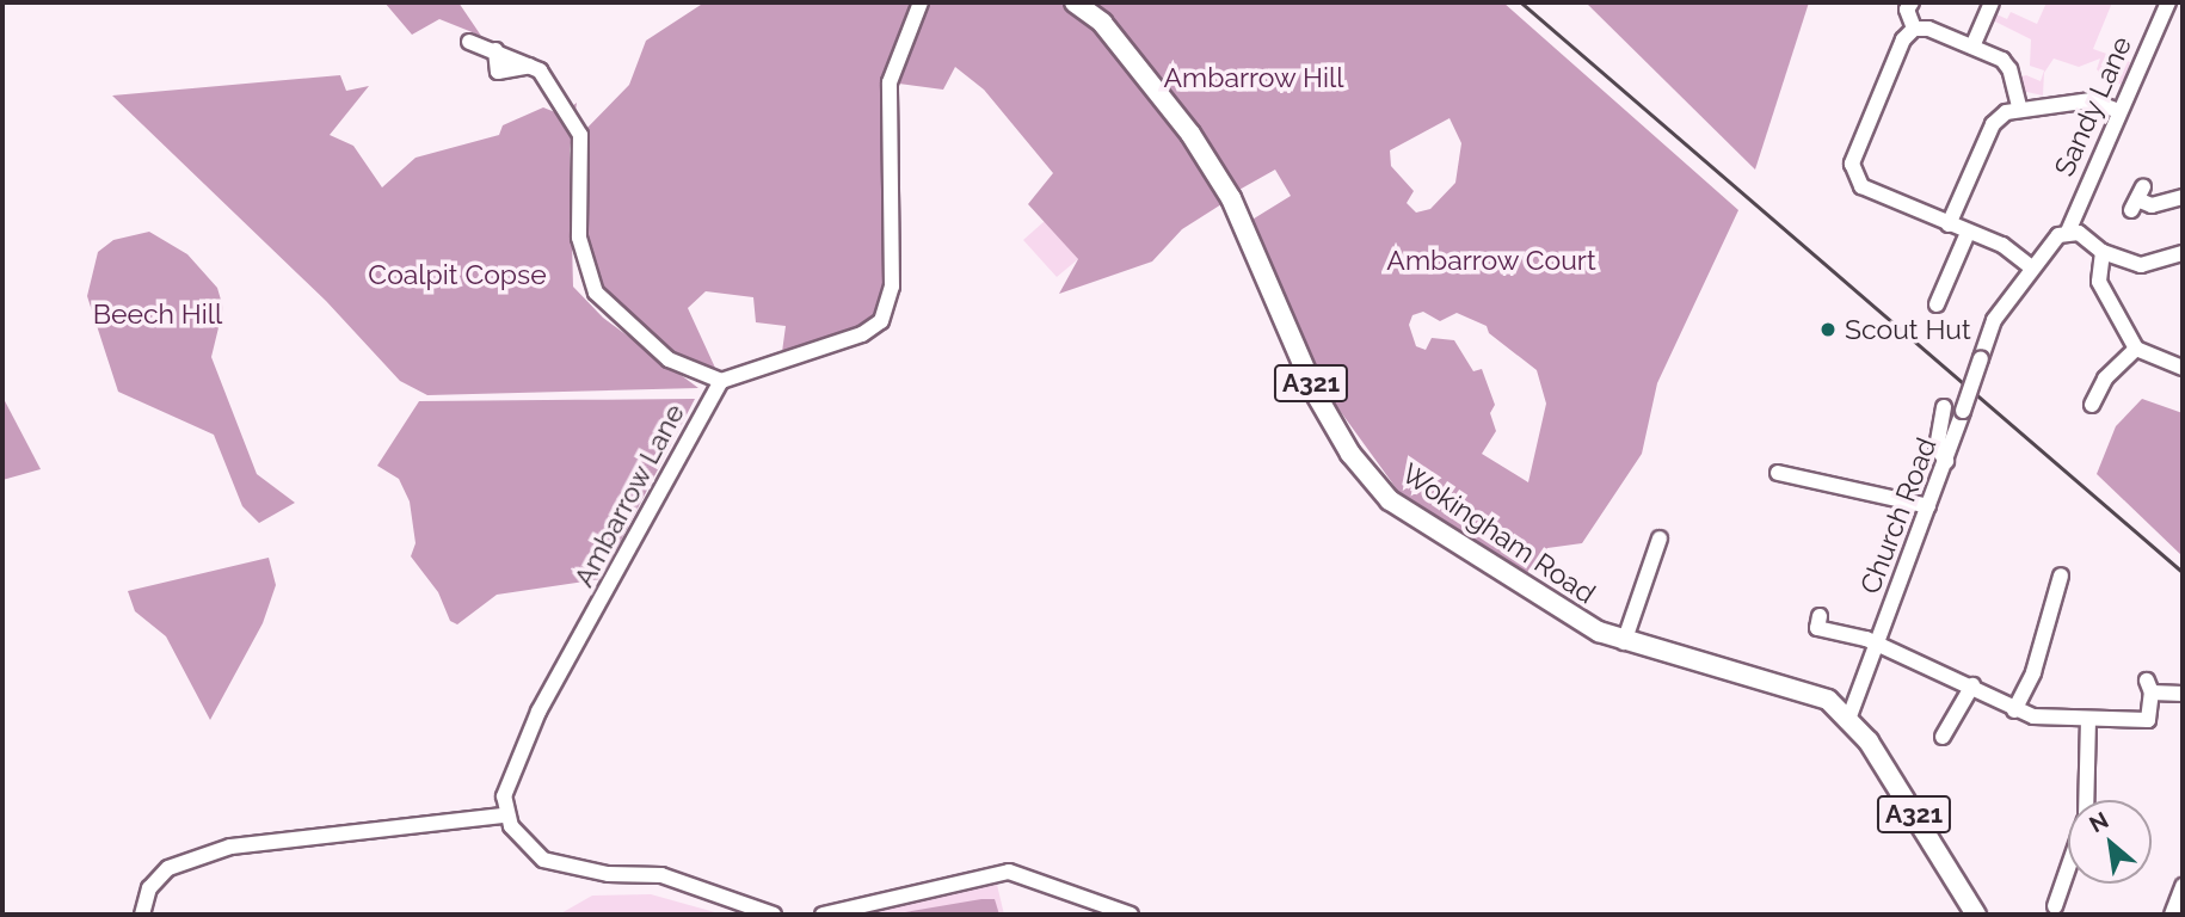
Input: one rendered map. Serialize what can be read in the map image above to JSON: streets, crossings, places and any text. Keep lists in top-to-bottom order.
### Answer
{
  "streets": {
    "main road": ["A321", "Wokingham Road"],
    "street": ["Sandy Lane", "Ambarrow Lane", "Church Road"]
  },
  "crossings": [
    ["Sandy Lane", "Church Road"],
    ["A321", "Church Road"],
    ["A321", "Wokingham Road"],
    ["Church Road", "Wokingham Road"]
  ],
  "parks": [
    "Ambarrow Hill",
    "Ambarrow Court",
    "Coalpit Copse",
    "Beech Hill"
  ],
  "places": ["Scout Hut"],
  "north": "top left"
}
